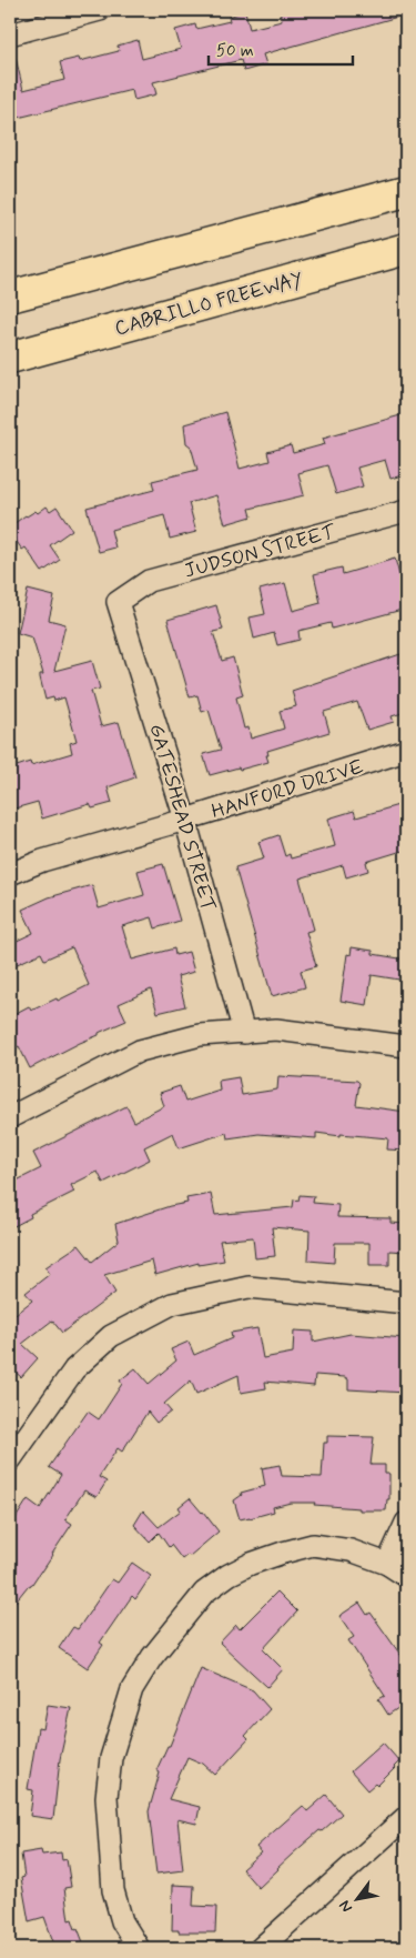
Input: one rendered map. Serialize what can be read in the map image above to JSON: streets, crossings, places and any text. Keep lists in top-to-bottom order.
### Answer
{
  "streets": {
    "highway": ["CABRILLO FREEWAY"],
    "street": ["JUDSON STREET", "HANFORD DRIVE", "GATESHEAD STREET"]
  },
  "crossings": [
    ["JUDSON STREET", "GATESHEAD STREET"],
    ["HANFORD DRIVE", "GATESHEAD STREET"]
  ],
  "scale_bar": "50 m",
  "north": "bottom left"
}
